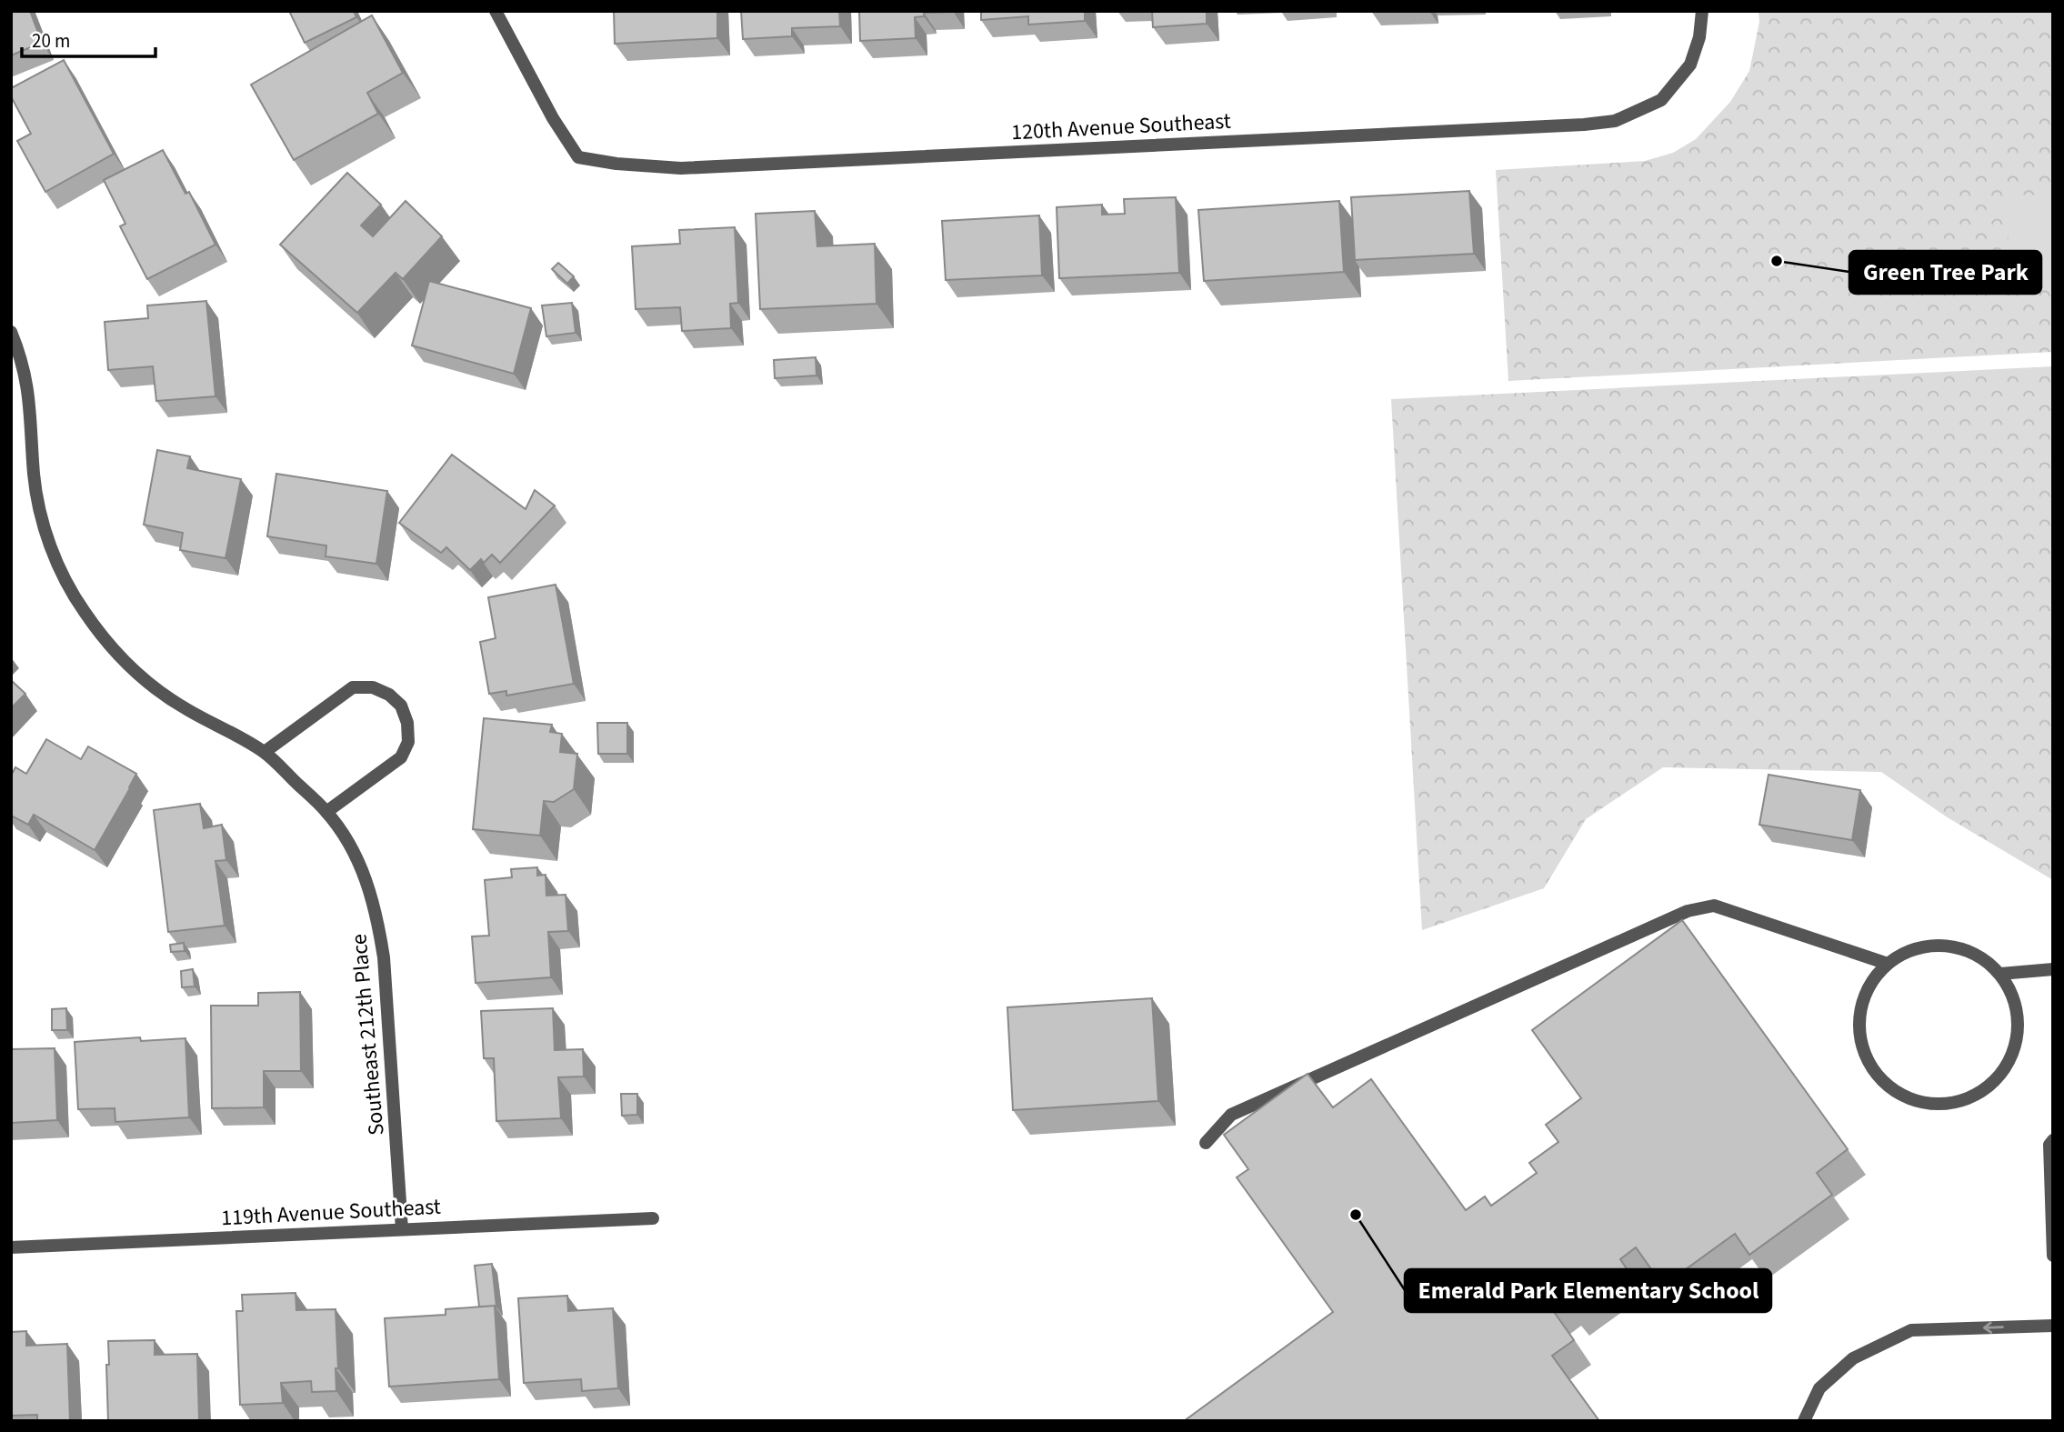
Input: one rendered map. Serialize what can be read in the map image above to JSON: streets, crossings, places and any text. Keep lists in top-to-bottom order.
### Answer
{
  "streets": {
    "street": ["120th Avenue Southeast", "Southeast 212th Place", "119th Avenue Southeast"]
  },
  "crossings": [
    ["Southeast 212th Place", "119th Avenue Southeast"]
  ],
  "places": ["Green Tree Park", "Emerald Park Elementary School"],
  "scale_bar": "20 m"
}
